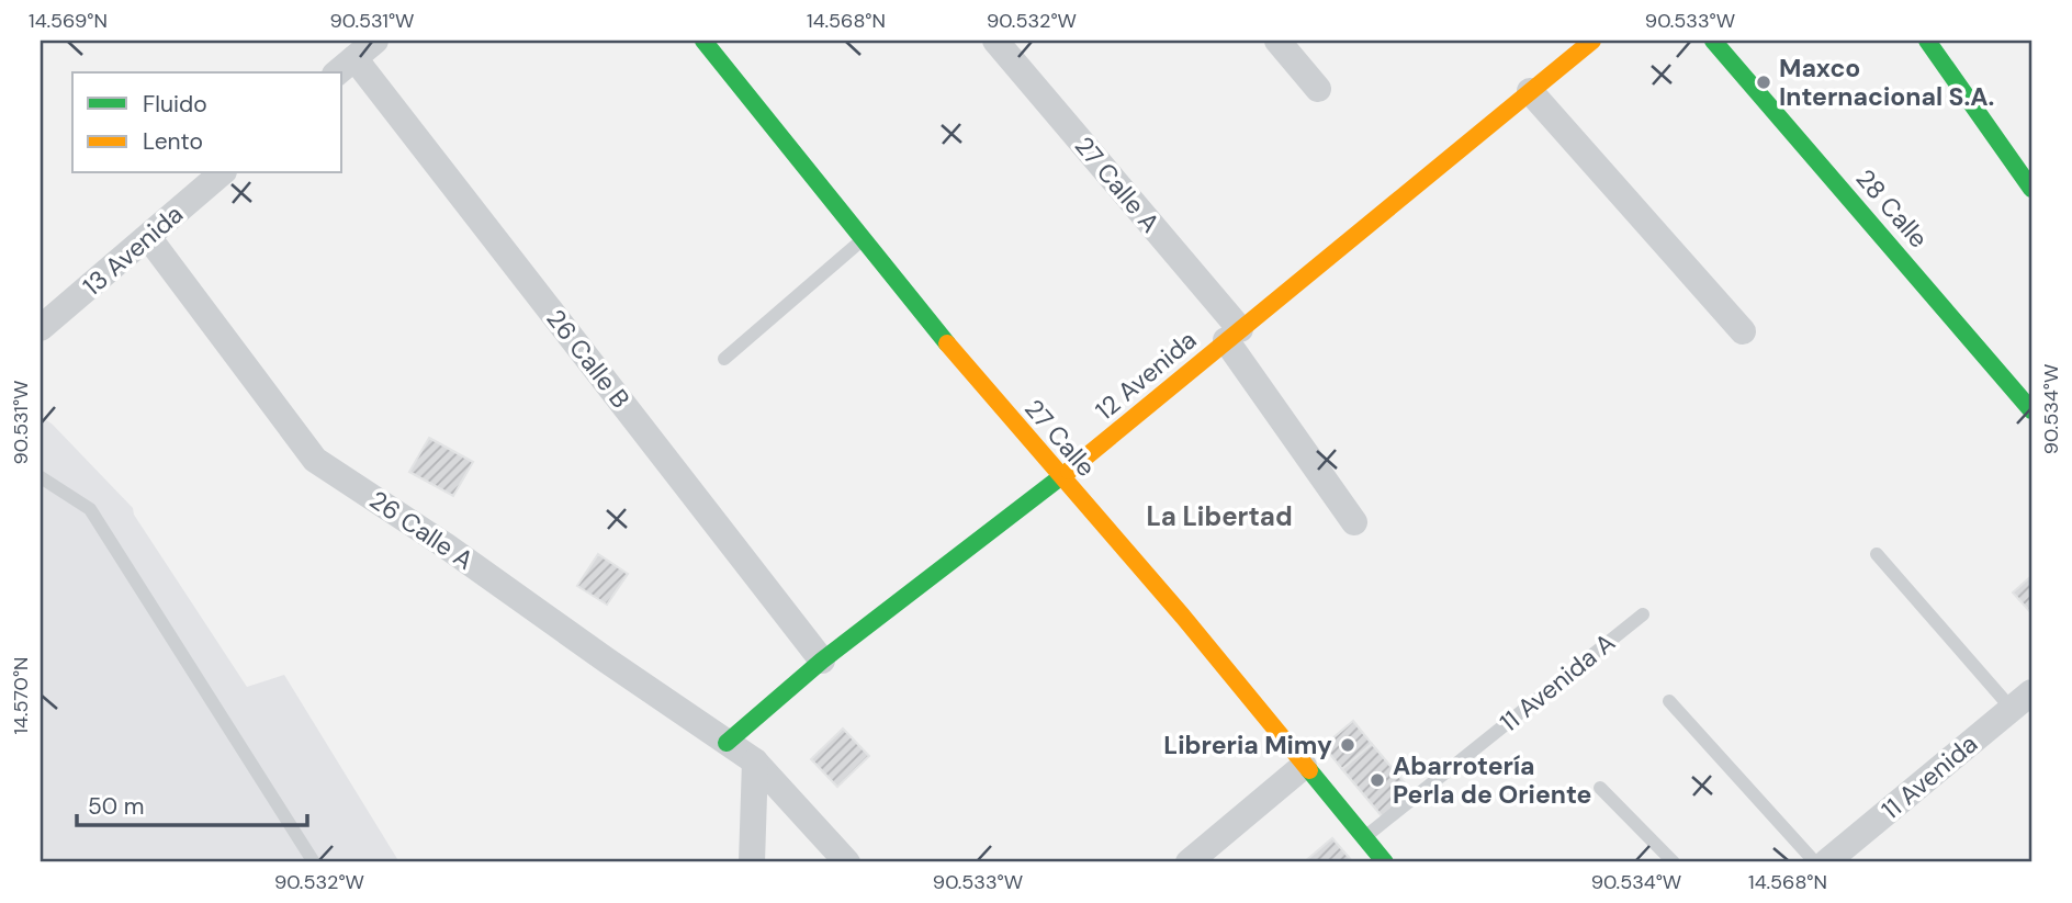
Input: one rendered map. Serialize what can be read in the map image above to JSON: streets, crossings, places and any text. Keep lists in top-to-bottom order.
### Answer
{
  "streets": {
    "street": [
      "27 Calle A",
      "28 Calle",
      "13 Avenida",
      "26 Calle B",
      "12 Avenida",
      "27 Calle",
      "26 Calle A",
      "11 Avenida"
    ],
    "lane": ["11 Avenida A"]
  },
  "crossings": [
    ["27 Calle A", "12 Avenida"],
    ["13 Avenida", "26 Calle A"],
    ["26 Calle B", "12 Avenida"],
    ["12 Avenida", "27 Calle"],
    ["12 Avenida", "26 Calle A"],
    ["27 Calle", "11 Avenida A"]
  ],
  "districts": ["La Libertad"],
  "places": ["Maxco Internacional S.A.", "Libreria Mimy", "Abarrotería Perla de Oriente"],
  "legend": ["Fluido", "Lento"],
  "scale_bar": "50 m",
  "coordinates": [
    "14.569°N",
    "90.531°W",
    "14.568°N",
    "90.532°W",
    "90.533°W",
    "90.534°W",
    "14.570°N"
  ]
}
